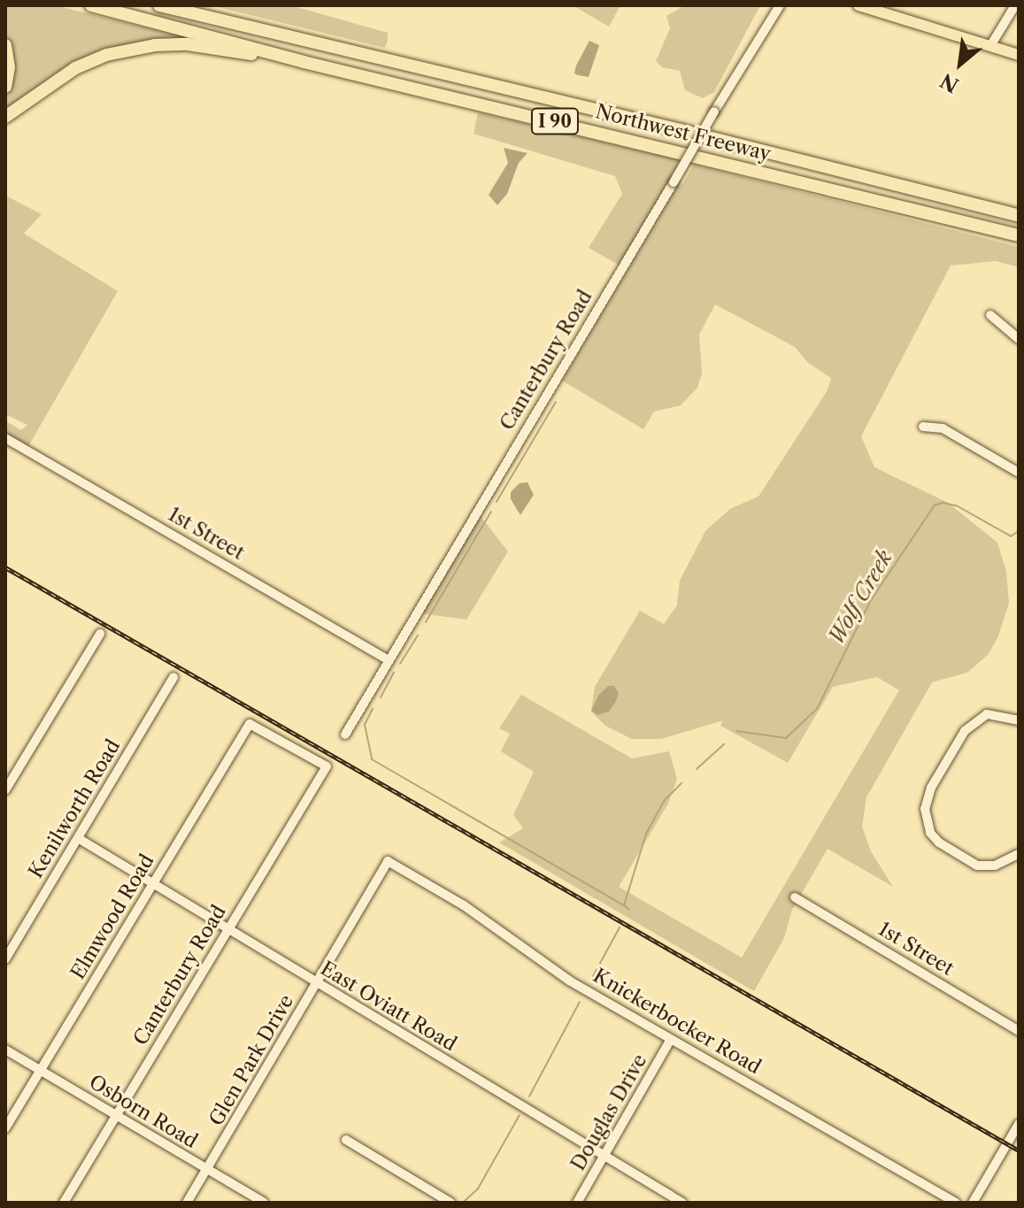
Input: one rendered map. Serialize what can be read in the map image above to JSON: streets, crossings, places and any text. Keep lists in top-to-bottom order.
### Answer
{
  "streets": {
    "highway": ["I 90", "Northwest Freeway"],
    "street": [
      "Canterbury Road",
      "1st Street",
      "Kenilworth Road",
      "Elmwood Road",
      "East Oviatt Road",
      "Knickerbocker Road",
      "Glen Park Drive",
      "Osborn Road",
      "Douglas Drive"
    ]
  },
  "crossings": [
    ["Canterbury Road", "1st Street"],
    ["Canterbury Road", "Elmwood Road"],
    ["Canterbury Road", "East Oviatt Road"],
    ["Canterbury Road", "Osborn Road"],
    ["Kenilworth Road", "East Oviatt Road"],
    ["Elmwood Road", "East Oviatt Road"],
    ["Elmwood Road", "Osborn Road"],
    ["East Oviatt Road", "Glen Park Drive"],
    ["East Oviatt Road", "Douglas Drive"],
    ["Knickerbocker Road", "Glen Park Drive"],
    ["Knickerbocker Road", "Douglas Drive"],
    ["Glen Park Drive", "Osborn Road"]
  ],
  "water": ["Wolf Creek"],
  "north": "bottom left"
}
